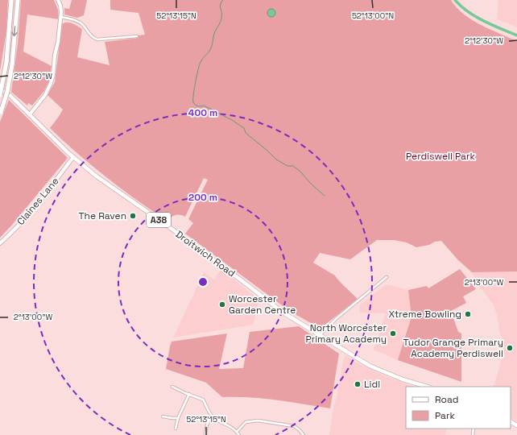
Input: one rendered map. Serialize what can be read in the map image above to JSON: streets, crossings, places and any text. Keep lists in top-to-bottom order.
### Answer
{
  "streets": {
    "main road": ["A38", "Droitwich Road"],
    "street": ["Claines Lane"]
  },
  "crossings": [
    ["Claines Lane", "Droitwich Road"]
  ],
  "parks": ["Perdiswell Park"],
  "places": [
    "The Raven",
    "Worcester Garden Centre",
    "Xtreme Bowling",
    "North Worcester Primary Academy",
    "Tudor Grange Primary Academy Perdiswell",
    "Lidl"
  ],
  "legend": ["Road", "Park"],
  "coordinates": [
    "52°13'15\"N",
    "52°13'00\"N",
    "2°12'30\"W",
    "2°13'00\"W"
  ],
  "rings": ["400 m", "200 m"]
}
